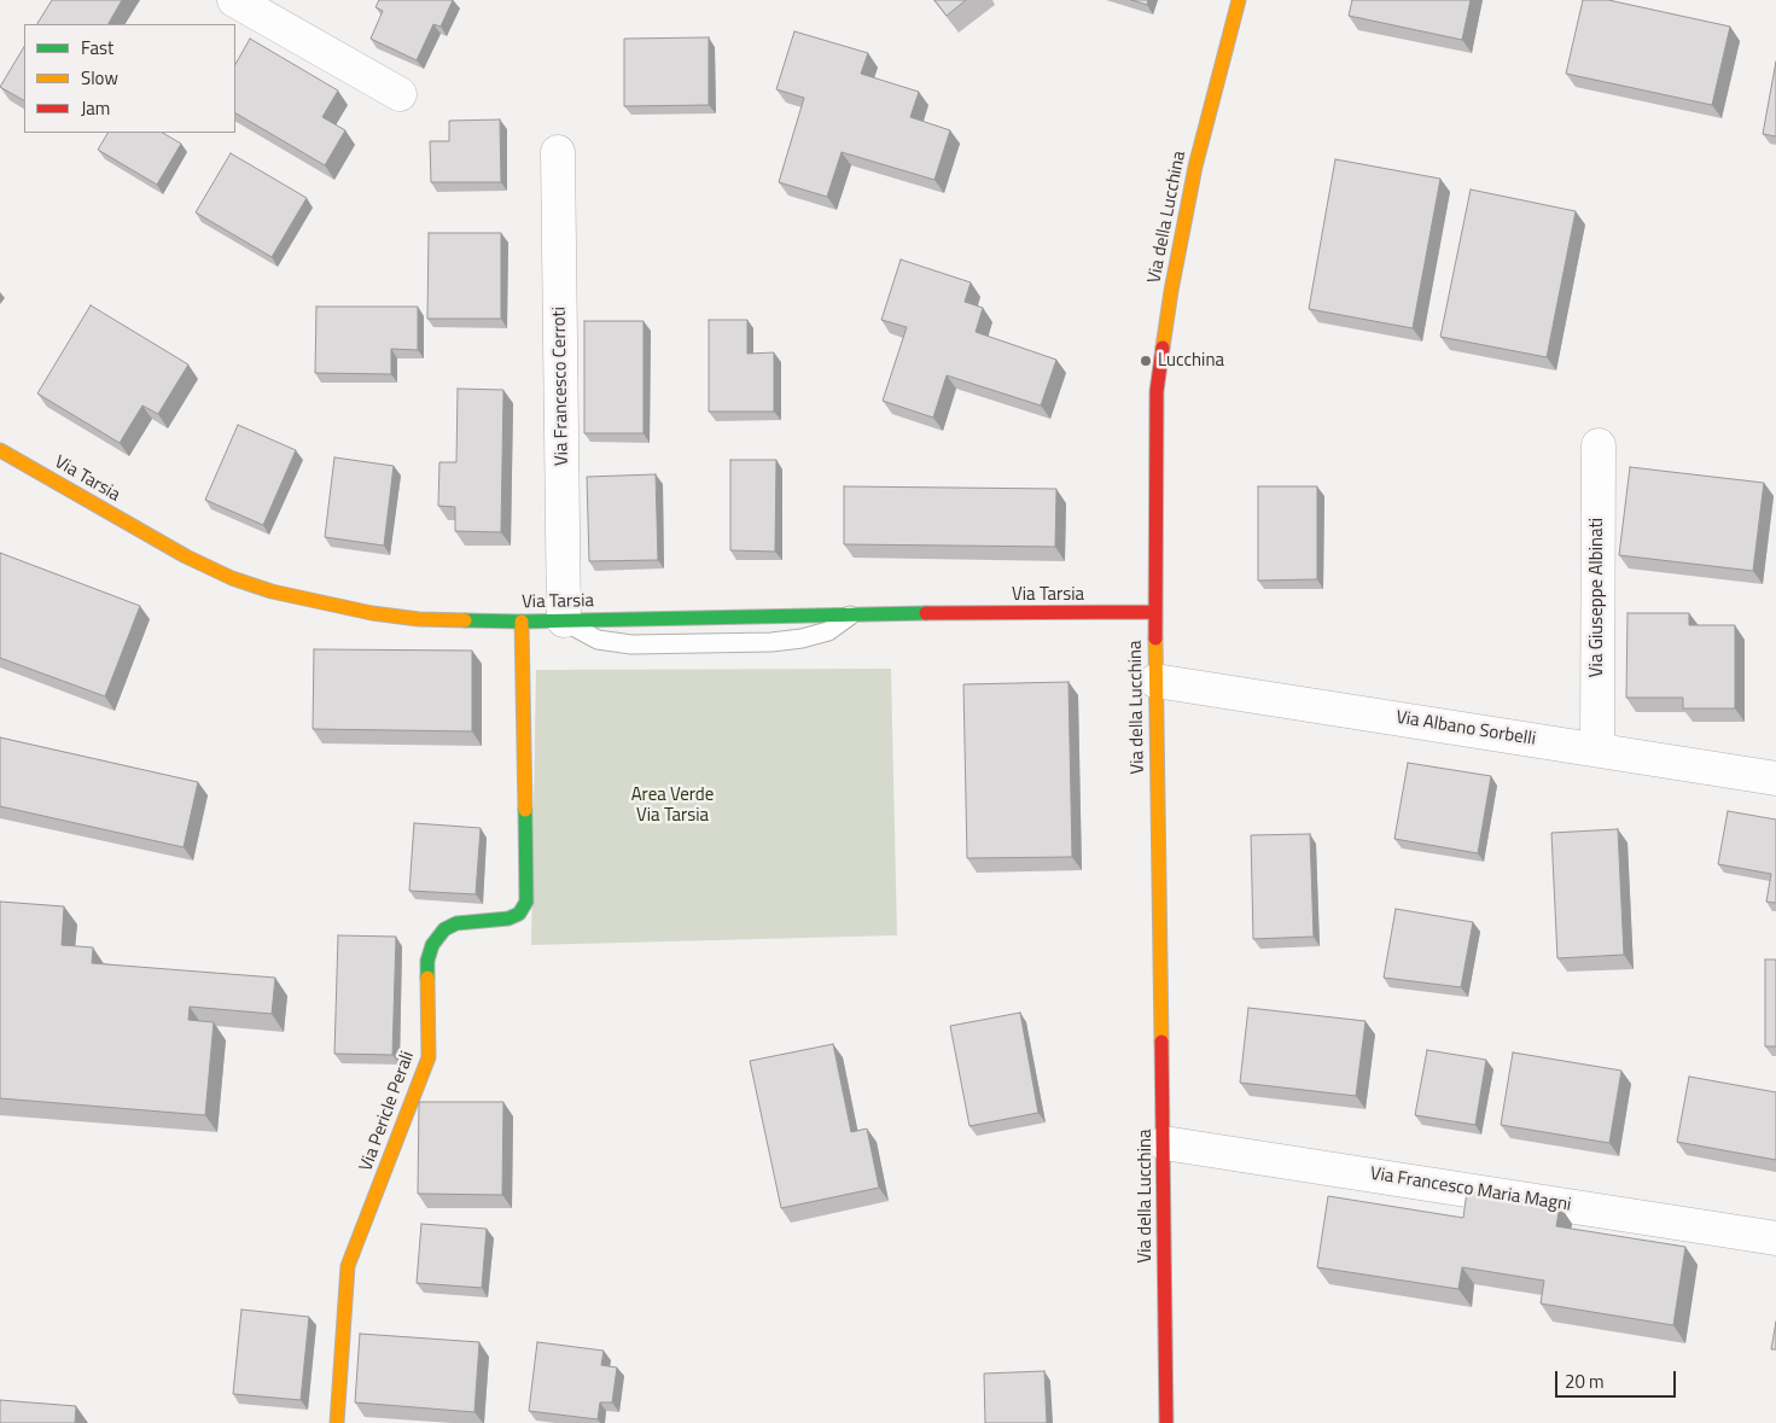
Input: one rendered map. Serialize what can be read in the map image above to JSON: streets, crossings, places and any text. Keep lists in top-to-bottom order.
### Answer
{
  "streets": {
    "street": [
      "Via della Lucchina",
      "Via Francesco Cerroti",
      "Via Tarsia",
      "Via Giuseppe Albinati",
      "Via Albano Sorbelli",
      "Via Pericle Perali",
      "Via Francesco Maria Magni"
    ]
  },
  "crossings": [
    ["Via della Lucchina", "Via Tarsia"],
    ["Via della Lucchina", "Via Albano Sorbelli"],
    ["Via della Lucchina", "Via Francesco Maria Magni"],
    ["Via Francesco Cerroti", "Via Tarsia"],
    ["Via Tarsia", "Via Pericle Perali"],
    ["Via Giuseppe Albinati", "Via Albano Sorbelli"]
  ],
  "parks": ["Area Verde Via Tarsia"],
  "places": ["Lucchina"],
  "legend": ["Fast", "Slow", "Jam"],
  "scale_bar": "20 m"
}
